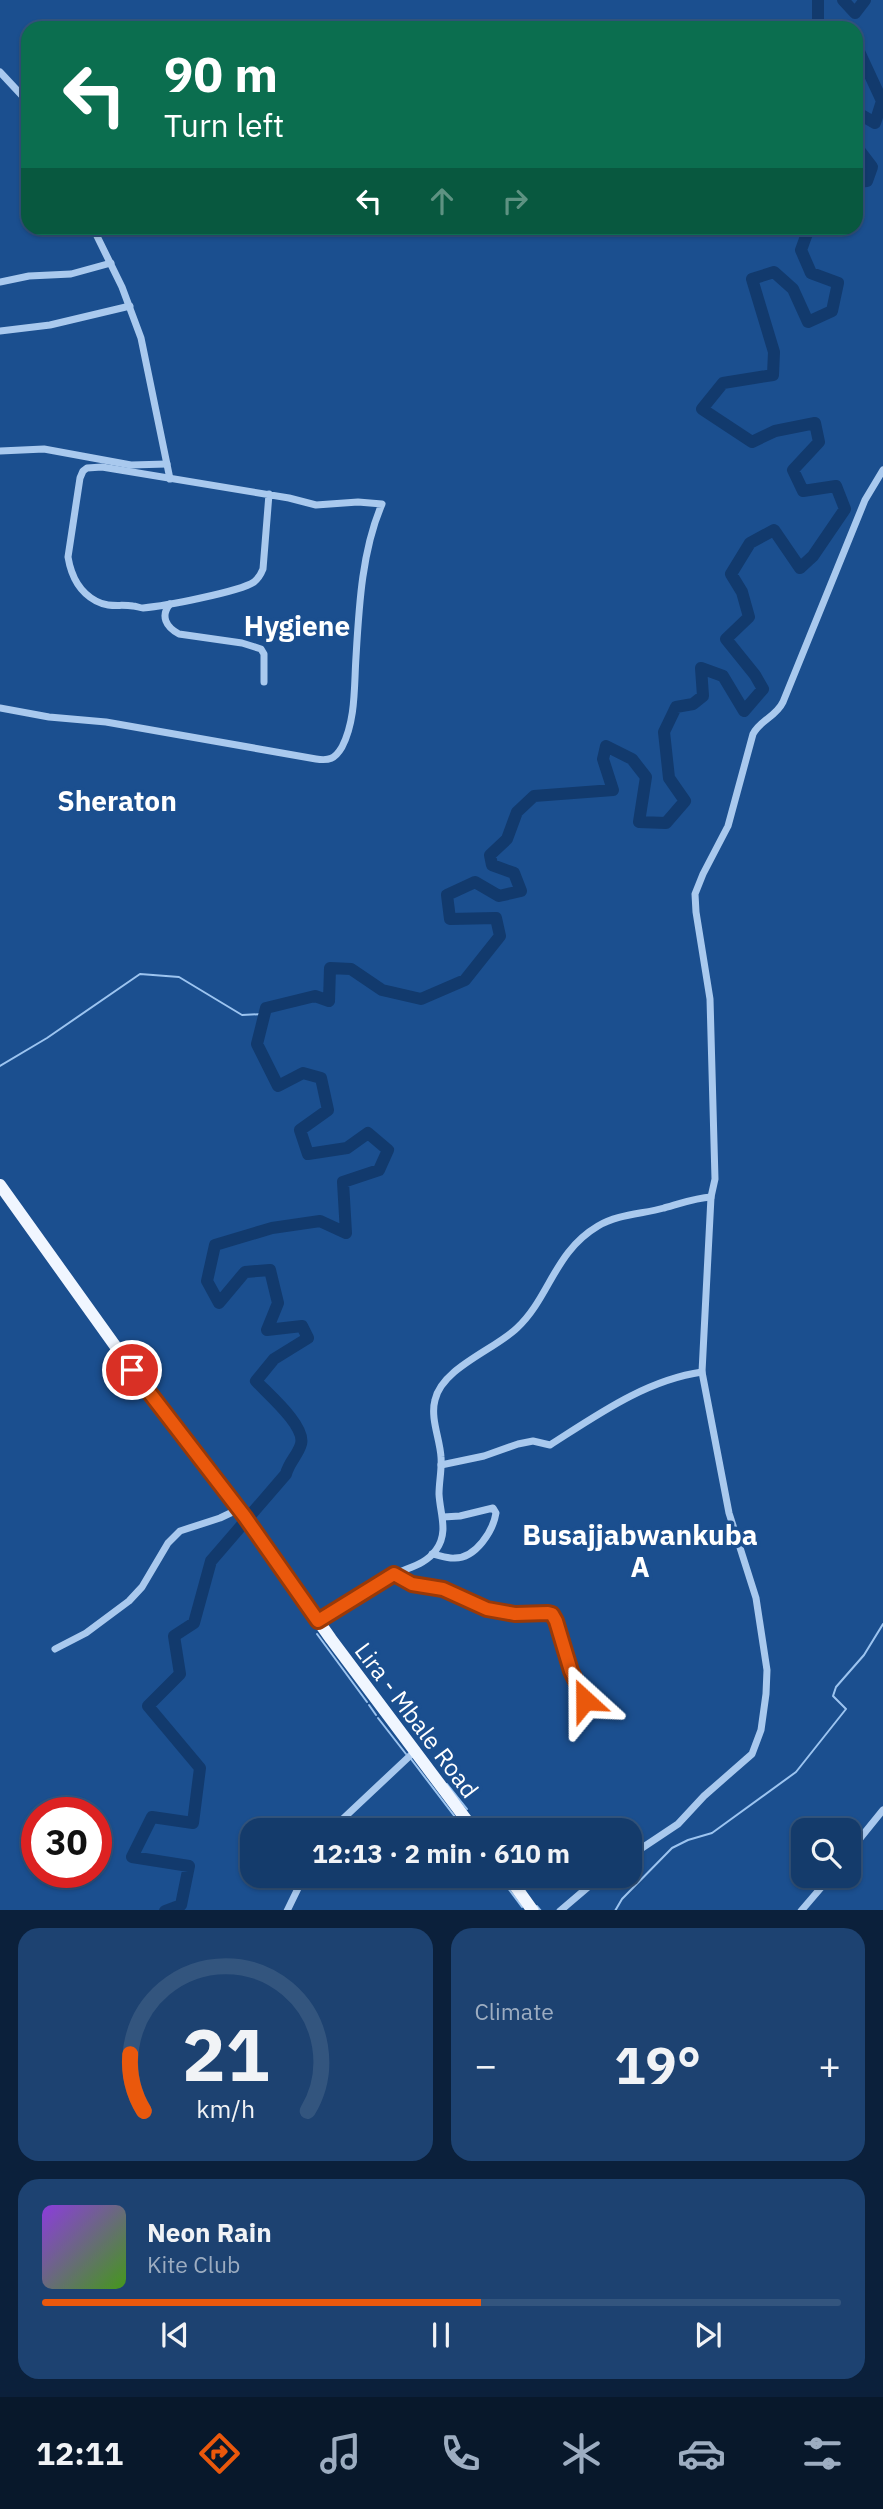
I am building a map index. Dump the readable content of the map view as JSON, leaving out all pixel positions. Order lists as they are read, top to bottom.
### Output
{
  "streets": {
    "main road": ["Lira - Mbale Road"]
  },
  "districts": ["Hygiene", "Sheraton", "Busajjabwankuba A"],
  "page": {
    "turn": ["90 m", "Turn left"],
    "limit": "30",
    "trip": "12:13 · 2 min · 610 m",
    "tile": "Climate",
    "heat": ["−", "19°", "+"],
    "song": ["Neon Rain", "Kite Club"],
    "tabs": "12:11",
    "gauge": ["21", "km/h"]
  }
}
